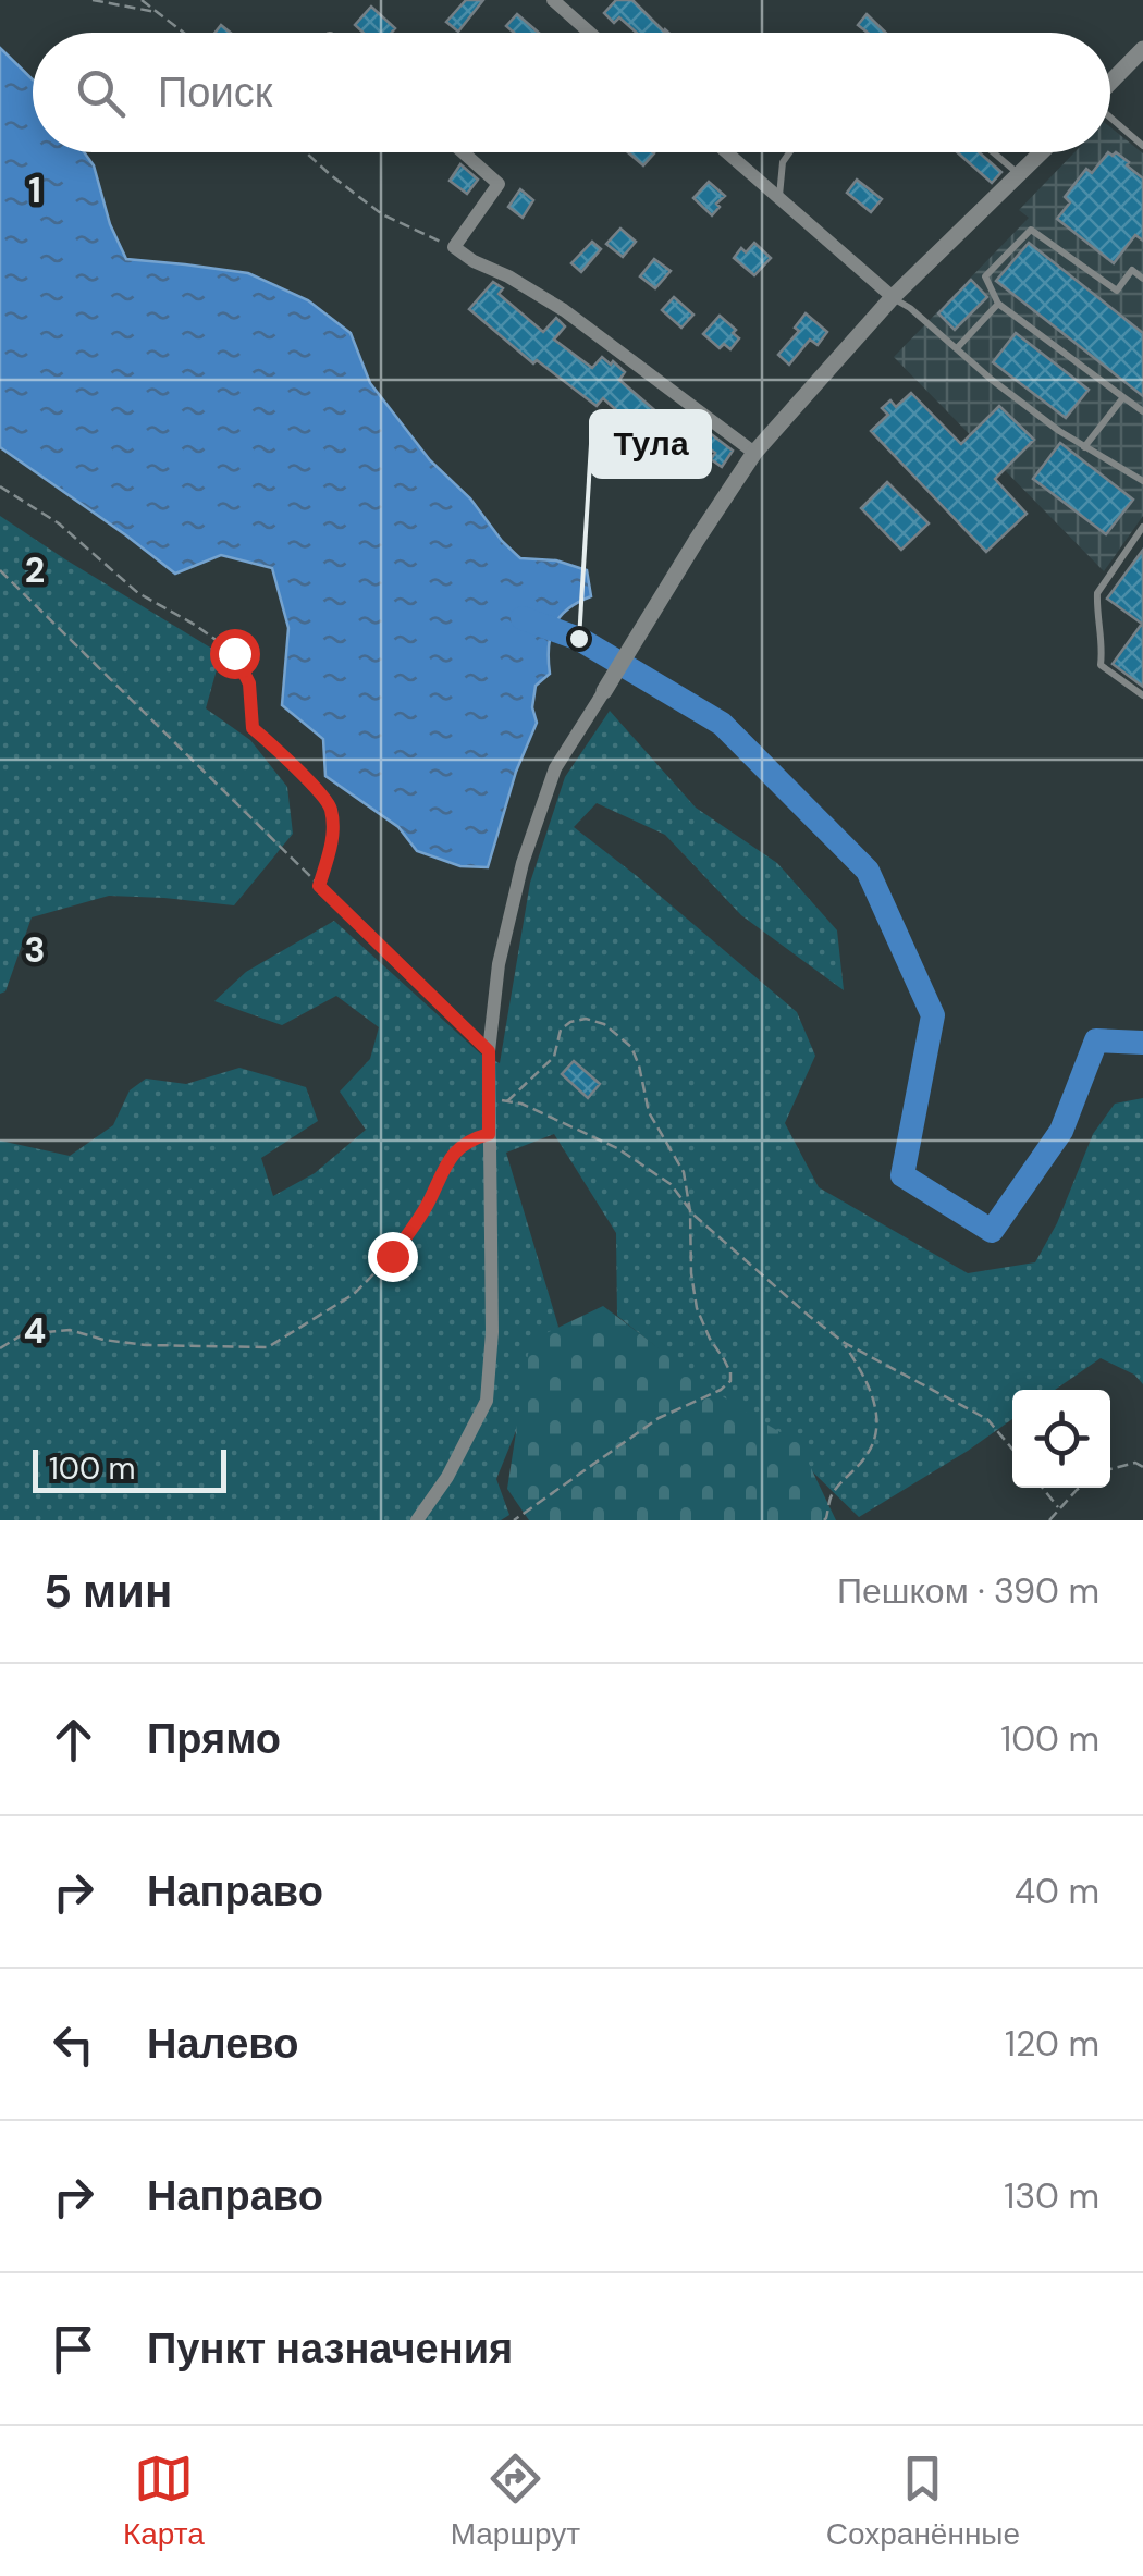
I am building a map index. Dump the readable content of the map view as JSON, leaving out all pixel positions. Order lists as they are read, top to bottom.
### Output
{
  "places": ["Тула"],
  "scale_bar": "100 m",
  "page": {
    "search": "Поиск",
    "scale": "100 m",
    "heading": ["5 мин", "Пешком · 390 m"],
    "list": [
      ["Прямо", "100 m"],
      ["Направо", "40 m"],
      ["Налево", "120 m"],
      ["Направо", "130 m"],
      "Пункт назначения"
    ],
    "nav": ["Карта", "Маршрут", "Сохранённые"]
  },
  "grid": {
    "rows": [
      "1",
      "2",
      "3",
      "4"
    ]
  }
}
